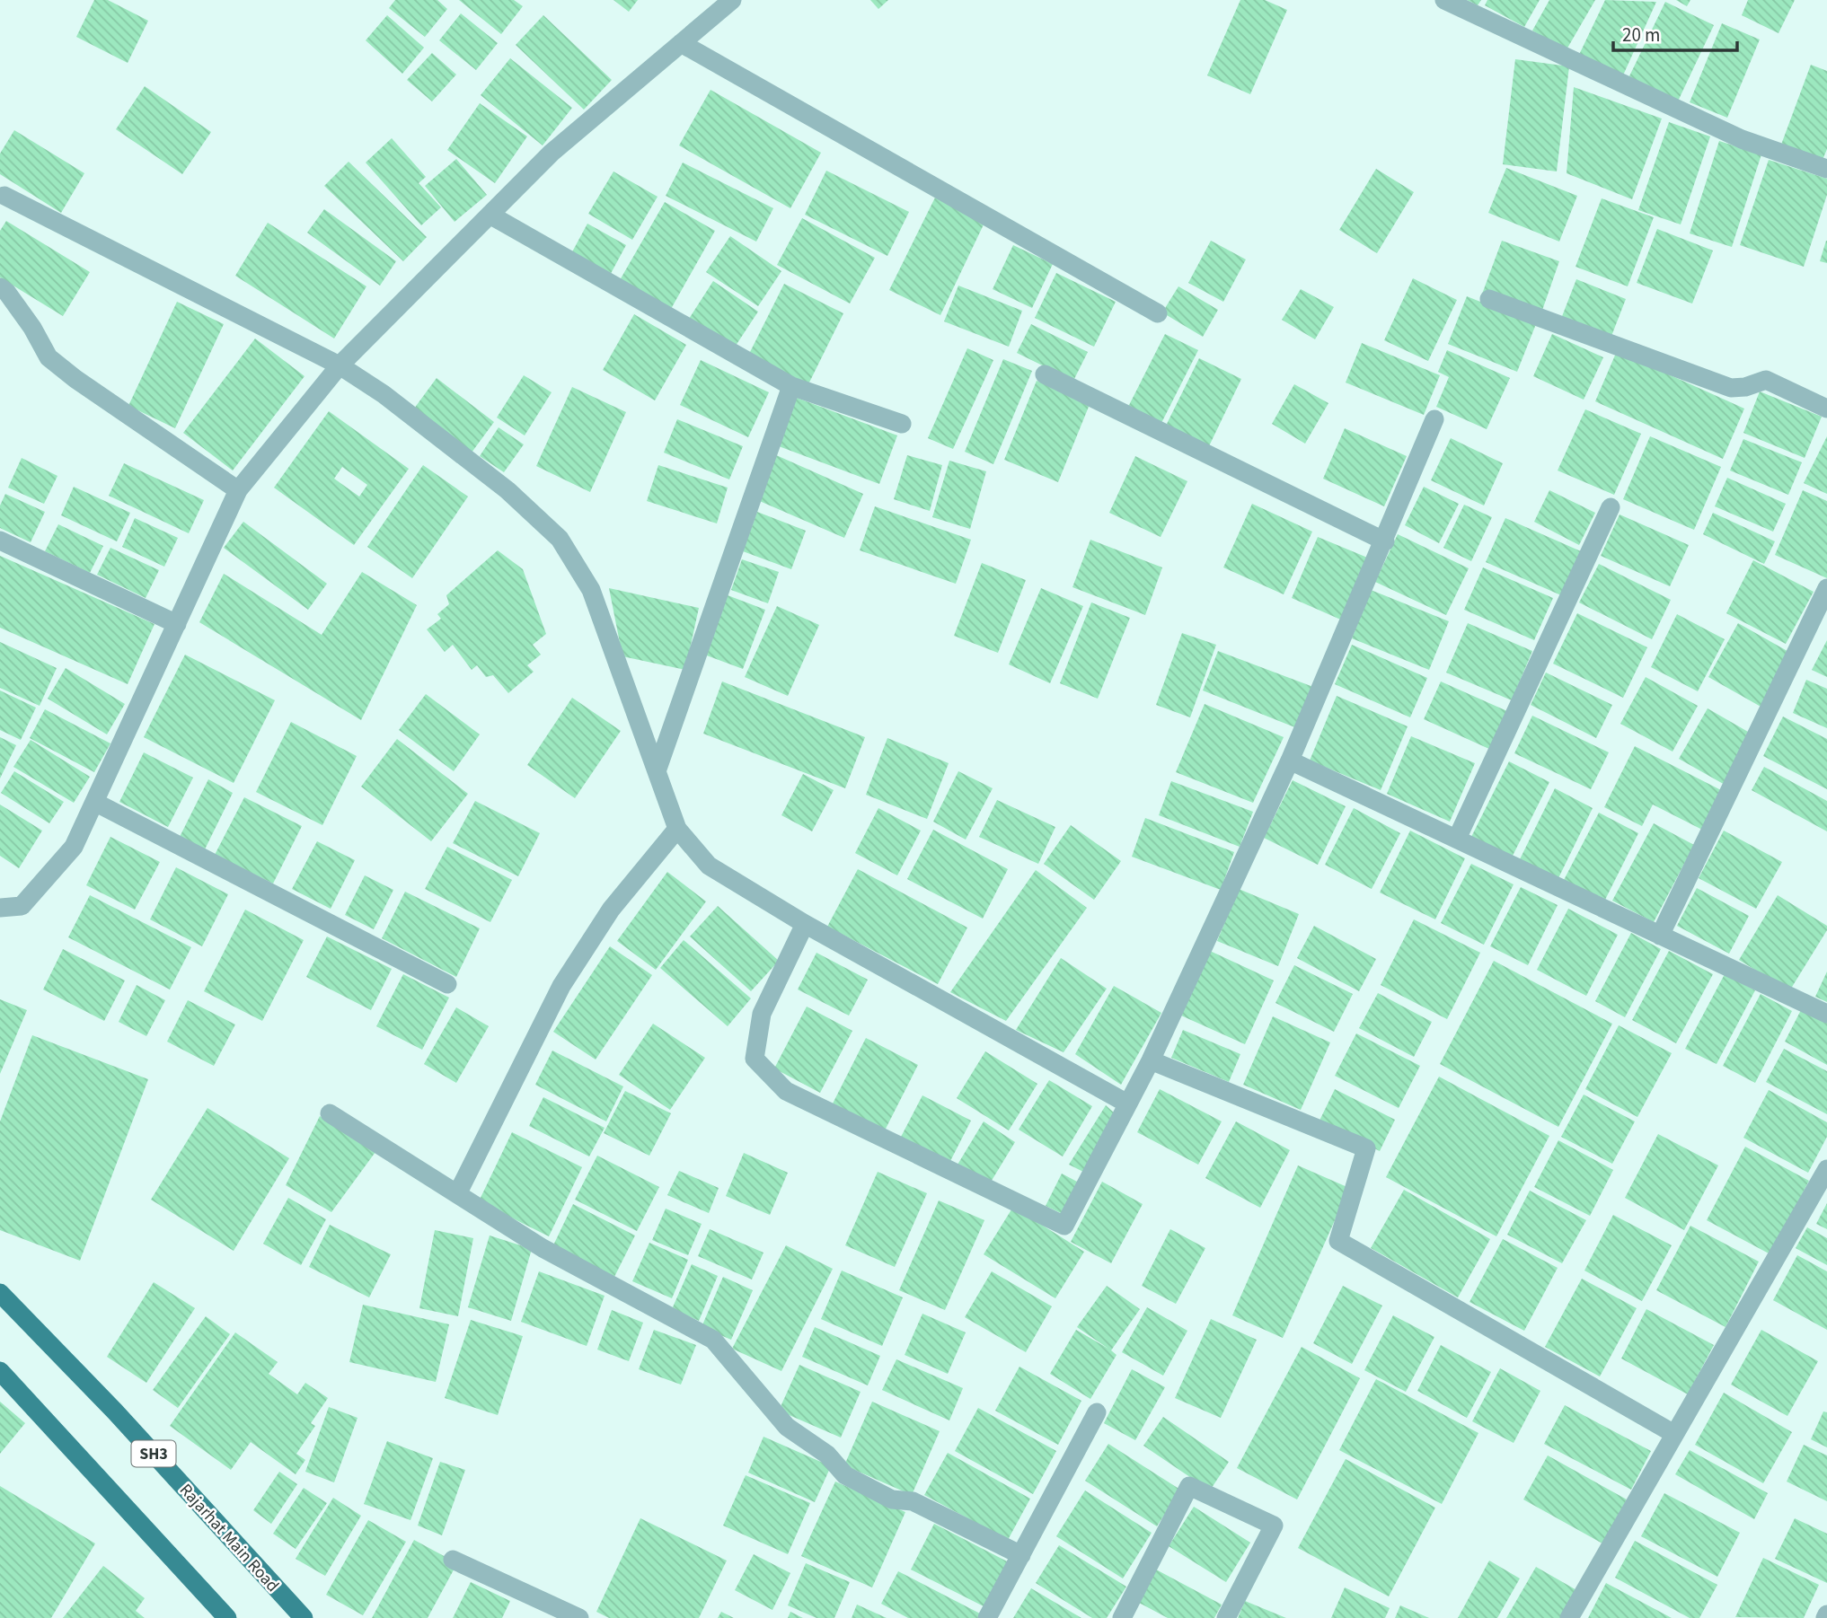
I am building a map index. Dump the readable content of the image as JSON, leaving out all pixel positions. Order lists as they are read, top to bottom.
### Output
{
  "streets": {
    "main road": ["SH3", "Rajarhat Main Road"]
  },
  "scale_bar": "20 m"
}
